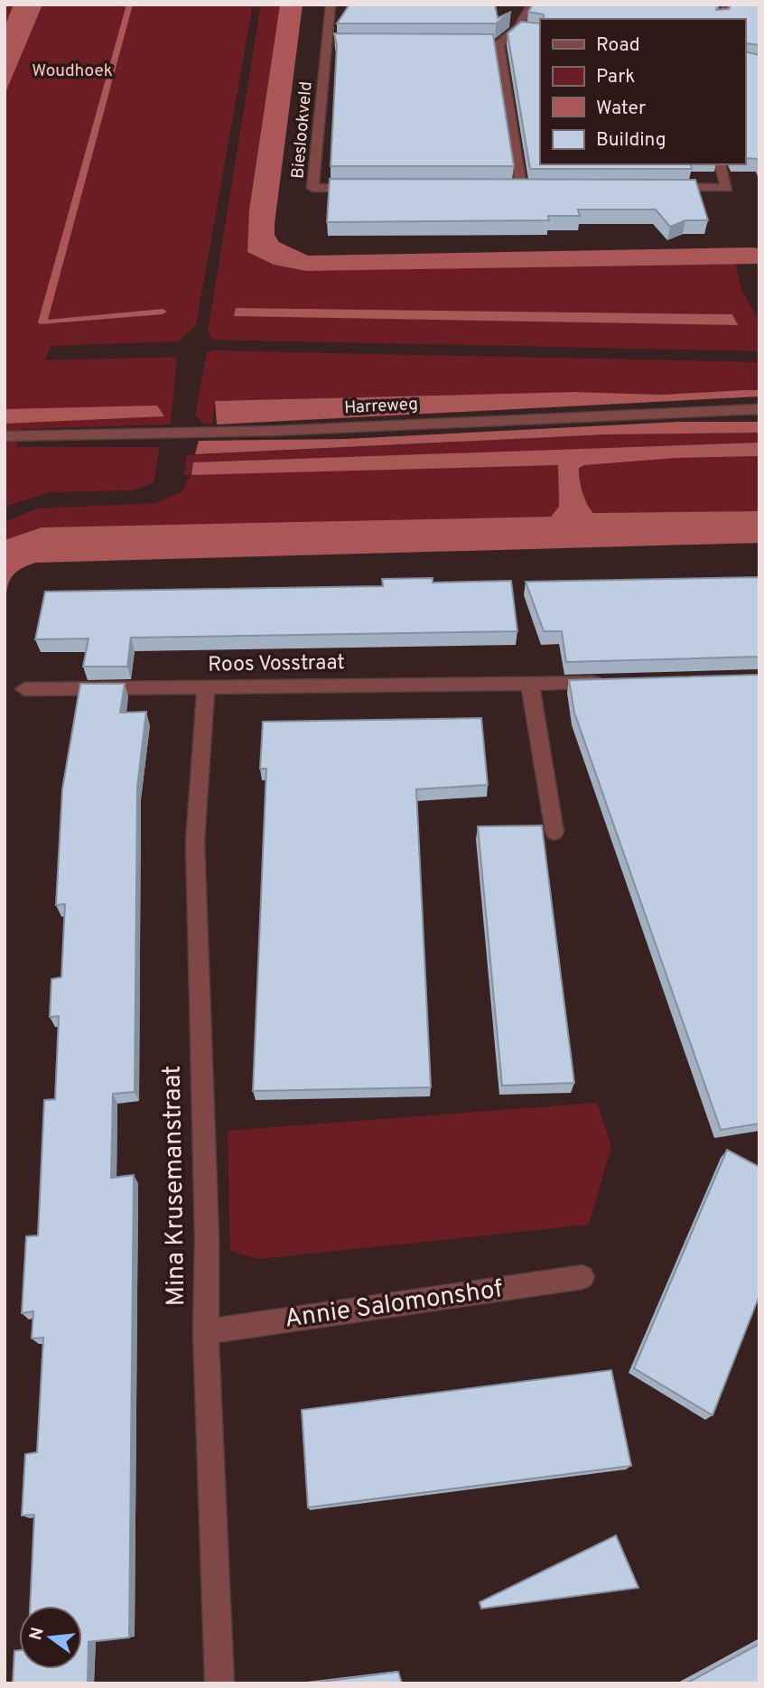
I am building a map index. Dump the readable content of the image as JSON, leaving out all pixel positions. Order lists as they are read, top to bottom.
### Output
{
  "streets": {
    "street": [
      "Bieslookveld",
      "Harreweg",
      "Roos Vosstraat",
      "Mina Krusemanstraat",
      "Annie Salomonshof"
    ]
  },
  "crossings": [
    ["Roos Vosstraat", "Mina Krusemanstraat"],
    ["Mina Krusemanstraat", "Annie Salomonshof"]
  ],
  "parks": ["Woudhoek"],
  "legend": [
    "Road",
    "Park",
    "Water",
    "Building"
  ],
  "north": "left"
}
